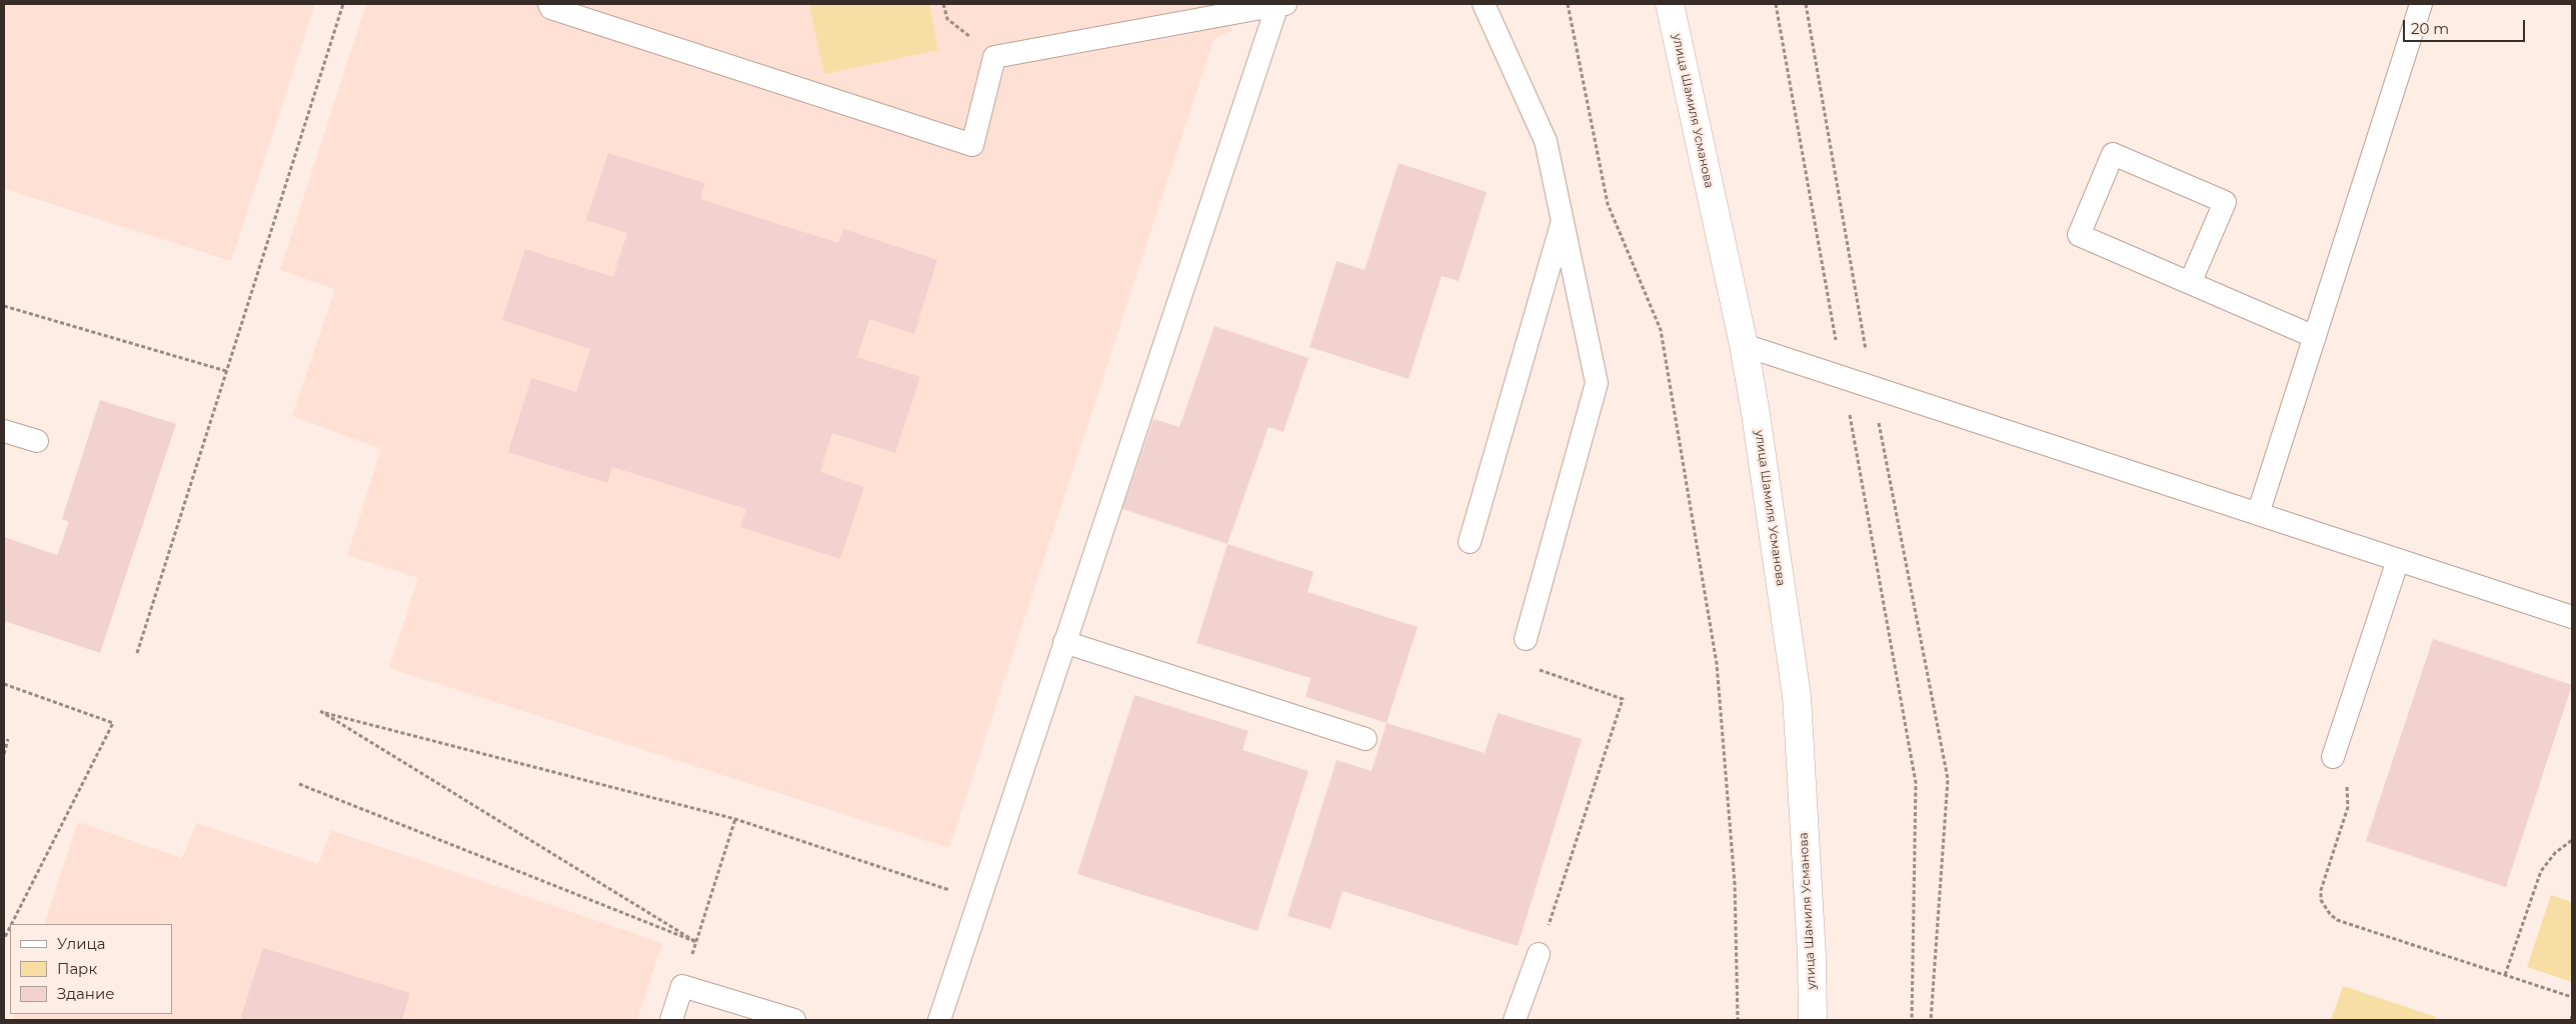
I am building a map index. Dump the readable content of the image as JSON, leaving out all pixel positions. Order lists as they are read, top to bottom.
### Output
{
  "streets": {
    "street": ["улица Шамиля Усманова"]
  },
  "legend": ["Улица", "Парк", "Здание"],
  "scale_bar": "20 m"
}
